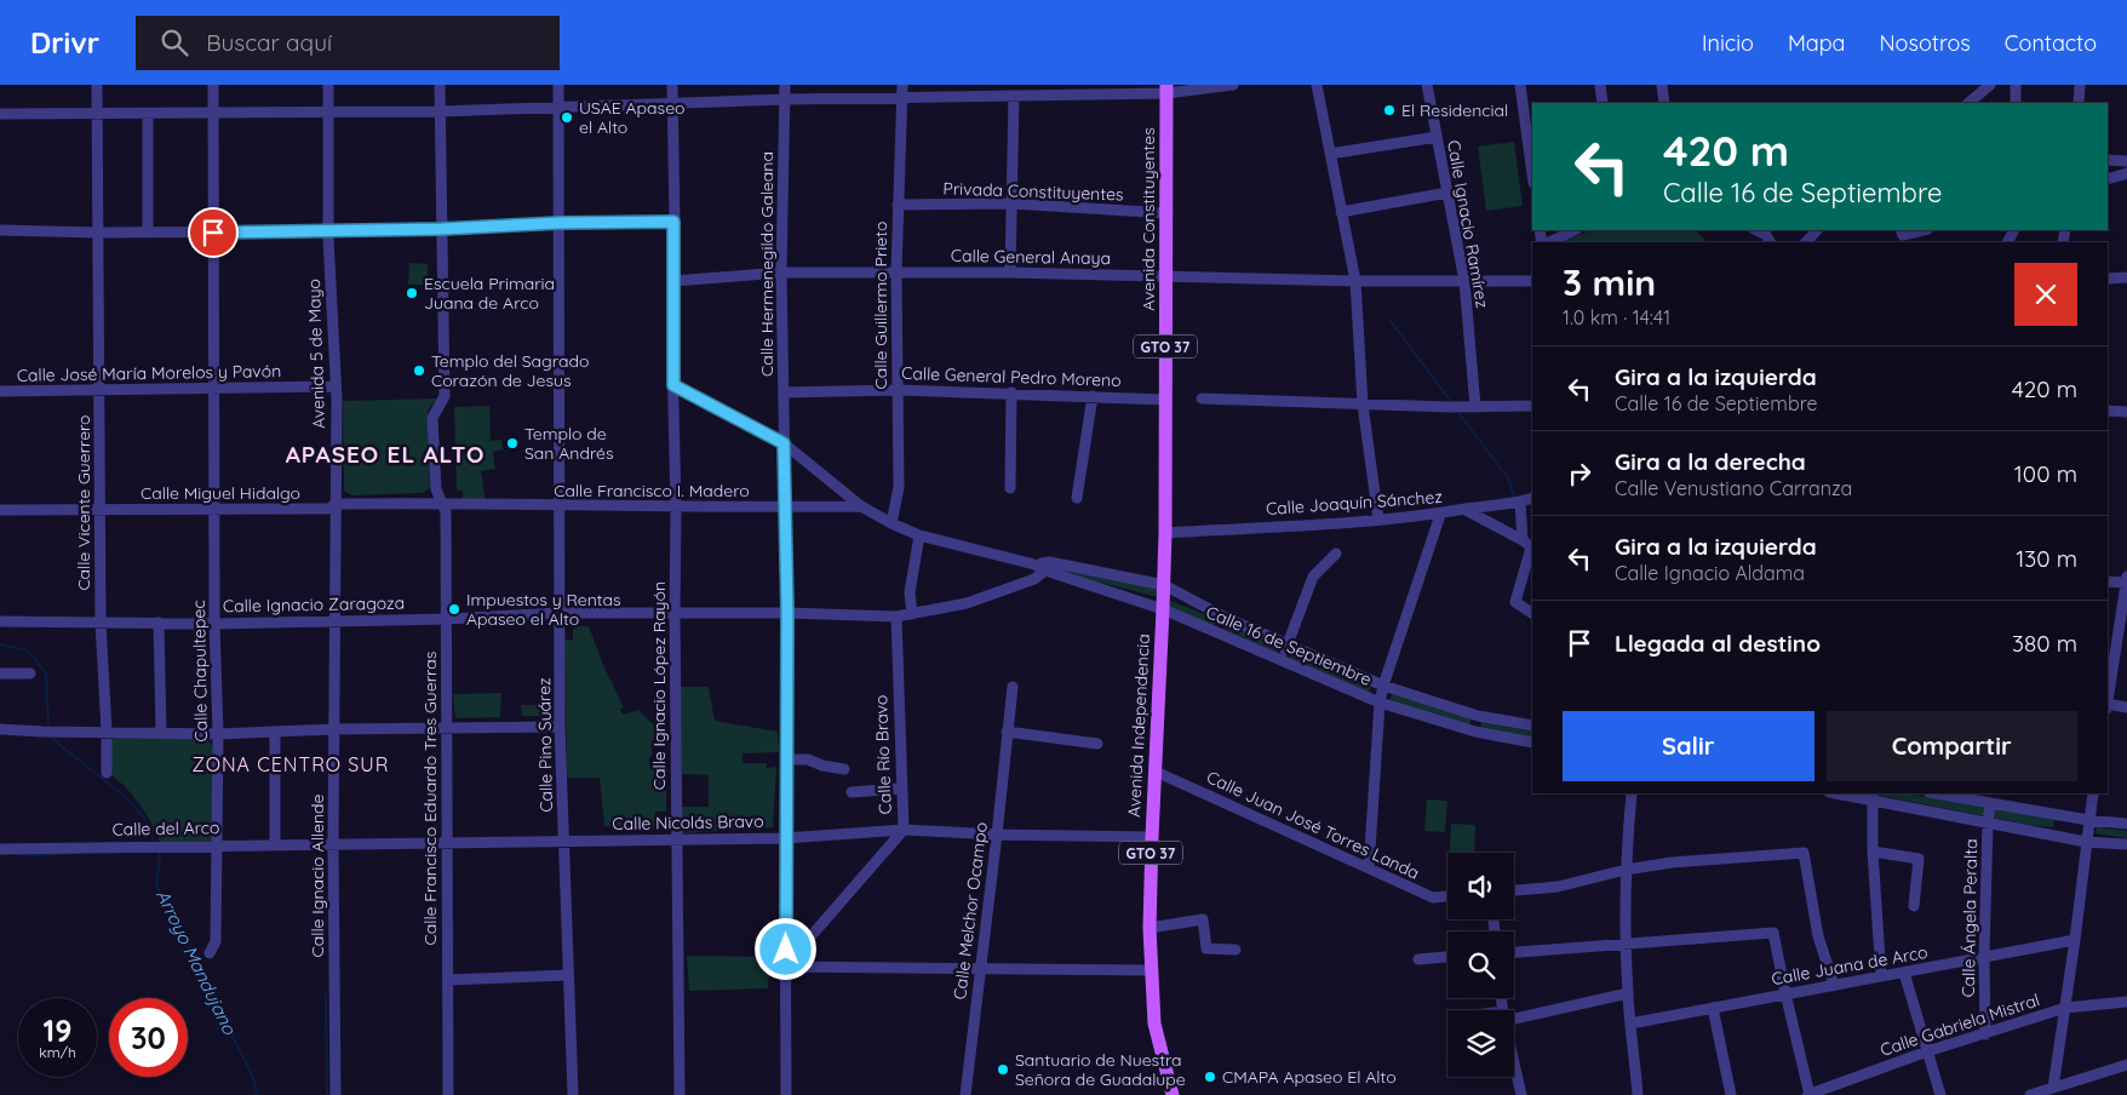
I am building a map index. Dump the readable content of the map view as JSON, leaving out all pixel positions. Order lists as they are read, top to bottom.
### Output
{
  "streets": {
    "main road": ["Avenida Constituyentes", "GTO 37", "Avenida Independencia"],
    "street": [
      "Privada Constituyentes",
      "Calle Ignacio Ramírez",
      "Calle General Anaya",
      "Calle Hermenegildo Galeana",
      "Calle Guillermo Prieto",
      "Avenida 5 de Mayo",
      "Calle José María Morelos y Pavón",
      "Calle General Pedro Moreno",
      "Calle Francisco I. Madero",
      "Calle Miguel Hidalgo",
      "Calle Vicente Guerrero",
      "Calle Joaquín Sánchez",
      "Calle Ignacio Zaragoza",
      "Calle 16 de Septiembre",
      "Calle Chapultepec",
      "Calle Ignacio López Rayón",
      "Calle Pino Suárez",
      "Calle Río Bravo",
      "Calle Francisco Eduardo Tres Guerras",
      "Calle Nicolás Bravo",
      "Calle Juan José Torres Landa",
      "Calle del Arco",
      "Calle Ignacio Allende",
      "Calle Melchor Ocampo",
      "Calle Ángela Peralta",
      "Calle Juana de Arco",
      "Calle Gabriela Mistral"
    ]
  },
  "crossings": [
    ["Privada Constituyentes", "Avenida Constituyentes"],
    ["Privada Constituyentes", "Calle Guillermo Prieto"],
    ["Avenida Constituyentes", "Calle General Anaya"],
    ["Avenida Constituyentes", "Calle General Pedro Moreno"],
    ["Avenida Constituyentes", "Calle Joaquín Sánchez"],
    ["Avenida Constituyentes", "Calle 16 de Septiembre"],
    ["Avenida Constituyentes", "Avenida Independencia"],
    ["Calle Ignacio Ramírez", "Calle General Anaya"],
    ["Calle General Anaya", "Calle Hermenegildo Galeana"],
    ["Calle General Anaya", "Calle Guillermo Prieto"],
    ["Calle General Anaya", "Calle Ignacio López Rayón"],
    ["Calle Hermenegildo Galeana", "Calle General Pedro Moreno"],
    ["Calle Hermenegildo Galeana", "Calle Francisco I. Madero"],
    ["Calle Hermenegildo Galeana", "Calle Ignacio Zaragoza"],
    ["Calle Hermenegildo Galeana", "Calle 16 de Septiembre"],
    ["Calle Hermenegildo Galeana", "Calle Río Bravo"],
    ["Calle Hermenegildo Galeana", "Calle Nicolás Bravo"],
    ["Calle Guillermo Prieto", "Calle General Pedro Moreno"],
    ["Calle Guillermo Prieto", "Calle 16 de Septiembre"],
    ["Avenida 5 de Mayo", "Calle José María Morelos y Pavón"],
    ["Avenida 5 de Mayo", "Calle Miguel Hidalgo"],
    ["Avenida 5 de Mayo", "Calle Ignacio Zaragoza"],
    ["Avenida 5 de Mayo", "Calle Ignacio Allende"],
    ["Calle José María Morelos y Pavón", "Calle Vicente Guerrero"],
    ["Calle José María Morelos y Pavón", "Calle Chapultepec"],
    ["Calle Francisco I. Madero", "Calle Miguel Hidalgo"],
    ["Calle Francisco I. Madero", "Calle 16 de Septiembre"],
    ["Calle Francisco I. Madero", "Calle Ignacio López Rayón"],
    ["Calle Francisco I. Madero", "Calle Pino Suárez"],
    ["Calle Francisco I. Madero", "Calle Francisco Eduardo Tres Guerras"],
    ["Calle Miguel Hidalgo", "Calle Vicente Guerrero"],
    ["Calle Miguel Hidalgo", "Calle Chapultepec"],
    ["Calle Miguel Hidalgo", "Calle Francisco Eduardo Tres Guerras"],
    ["Calle Vicente Guerrero", "Calle Ignacio Zaragoza"],
    ["Calle Ignacio Zaragoza", "Calle 16 de Septiembre"],
    ["Calle Ignacio Zaragoza", "Calle Chapultepec"],
    ["Calle Ignacio Zaragoza", "Calle Ignacio López Rayón"],
    ["Calle Ignacio Zaragoza", "Calle Pino Suárez"],
    ["Calle Ignacio Zaragoza", "Calle Río Bravo"],
    ["Calle Ignacio Zaragoza", "Calle Francisco Eduardo Tres Guerras"],
    ["Calle Ignacio Zaragoza", "Calle Ignacio Allende"],
    ["Calle 16 de Septiembre", "Calle Ignacio López Rayón"],
    ["Calle 16 de Septiembre", "Avenida Independencia"],
    ["Calle Chapultepec", "Calle del Arco"],
    ["Calle Ignacio López Rayón", "Calle Nicolás Bravo"],
    ["Avenida Independencia", "Calle Nicolás Bravo"],
    ["Avenida Independencia", "Calle Juan José Torres Landa"],
    ["Calle Pino Suárez", "Calle Nicolás Bravo"],
    ["Calle Río Bravo", "Calle Nicolás Bravo"],
    ["Calle Francisco Eduardo Tres Guerras", "Calle Nicolás Bravo"],
    ["Calle Nicolás Bravo", "Calle del Arco"],
    ["Calle Nicolás Bravo", "Calle Ignacio Allende"],
    ["Calle Nicolás Bravo", "Calle Melchor Ocampo"],
    ["Calle del Arco", "Calle Ignacio Allende"],
    ["Calle Ángela Peralta", "Calle Juana de Arco"],
    ["Calle Ángela Peralta", "Calle Gabriela Mistral"]
  ],
  "districts": ["APASEO EL ALTO", "ZONA CENTRO SUR"],
  "water": ["Arroyo Mandujano"],
  "places": [
    "El Residencial",
    "USAE Apaseo el Alto",
    "Escuela Primaria Juana de Arco",
    "Templo del Sagrado Corazón de Jesus",
    "Templo de San Andrés",
    "Impuestos y Rentas Apaseo el Alto",
    "Santuario de Nuestra Señora de Guadalupe",
    "CMAPA Apaseo El Alto"
  ],
  "page": {
    "header": "Drivr",
    "search": "Buscar aquí",
    "nav": [
      "Inicio",
      "Mapa",
      "Nosotros",
      "Contacto"
    ],
    "turn": ["420 m", "Calle 16 de Septiembre"],
    "heading": ["3 min", "1.0 km · 14:41"],
    "list": [
      {
        "name": "Gira a la izquierda",
        "note": "Calle 16 de Septiembre",
        "value": "420 m"
      },
      {
        "name": "Gira a la derecha",
        "note": "Calle Venustiano Carranza",
        "value": "100 m"
      },
      {
        "name": "Gira a la izquierda",
        "note": "Calle Ignacio Aldama",
        "value": "130 m"
      },
      {
        "name": "Llegada al destino",
        "value": "380 m"
      }
    ],
    "buttons": ["Salir", "Compartir"],
    "speed": "19 km/h",
    "limit": "30"
  }
}
